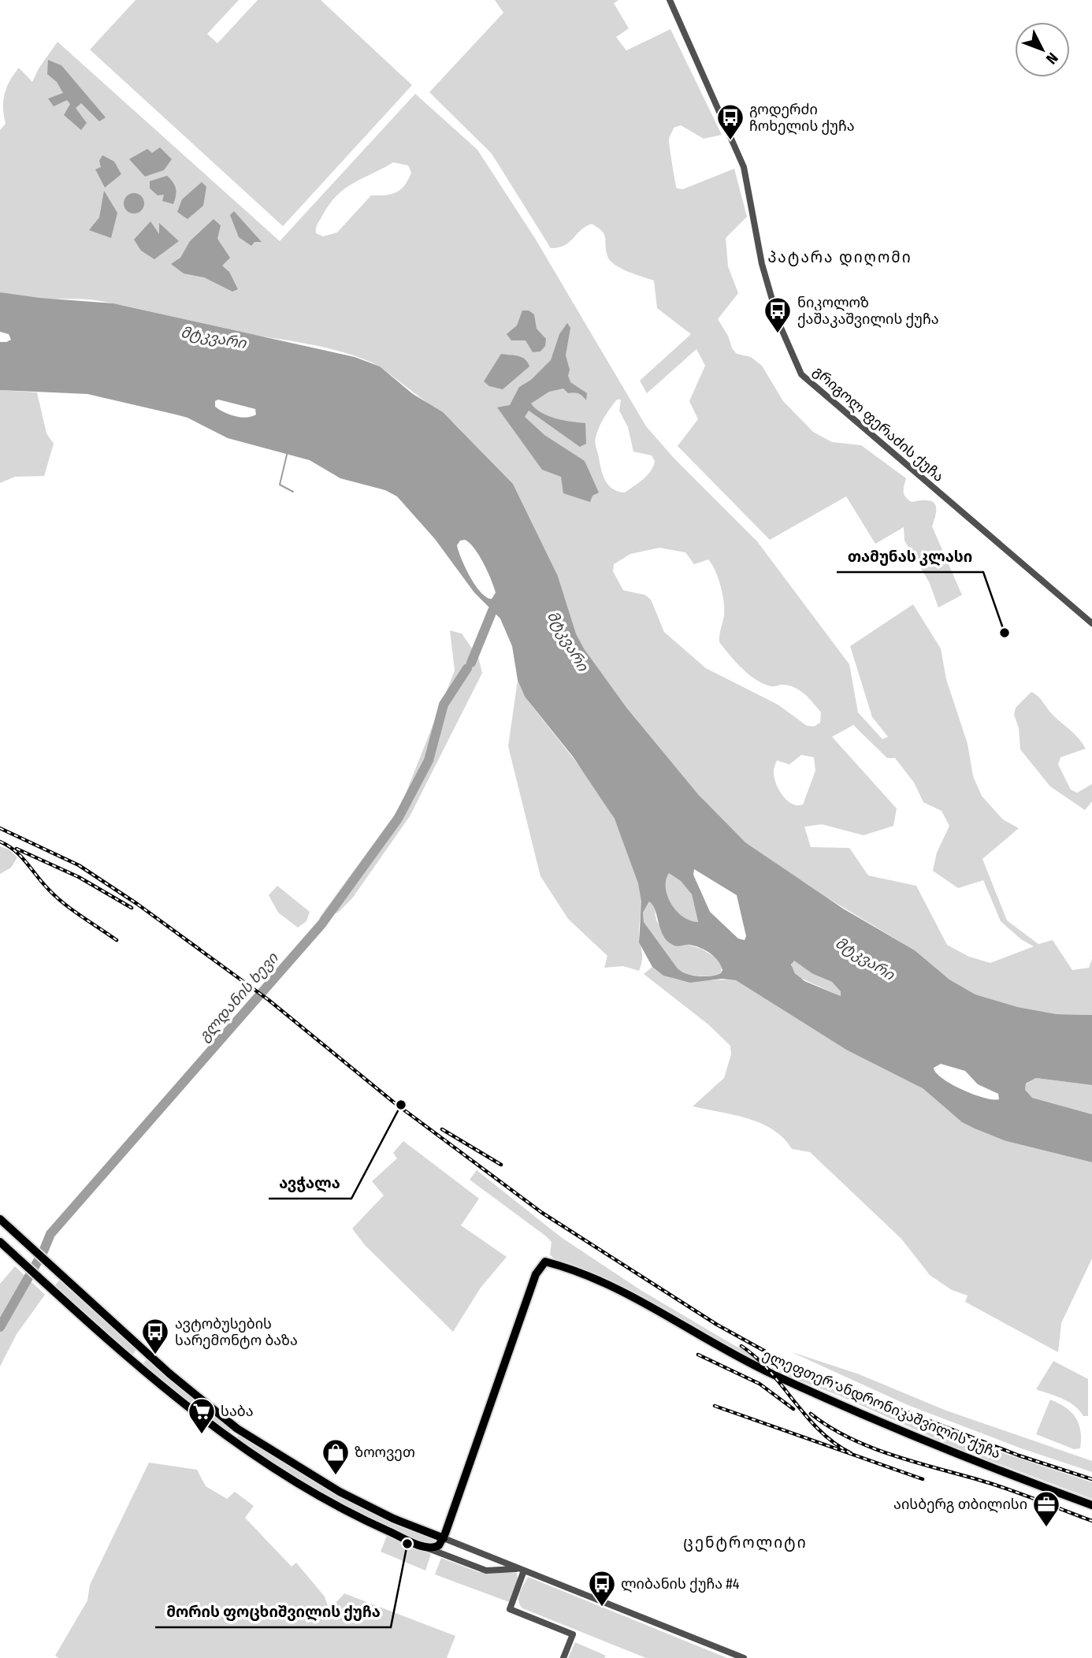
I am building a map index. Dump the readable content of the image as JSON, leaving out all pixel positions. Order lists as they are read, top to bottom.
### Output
{
  "streets": {
    "main road": ["ელეფთერ ანდრონიკაშვილის ქუჩა"],
    "street": ["გრიგოლ ფერაძის ქუჩა"]
  },
  "districts": ["პატარა დიღომი", "ცენტროლიტი"],
  "water": ["მტკვარი", "გლდანის ხევი"],
  "places": {
    "bus stop": [
      "გოდერძი ჩოხელის ქუჩა",
      "ნიკოლოზ ქაშაკაშვილის ქუჩა",
      "ავტობუსების სარემონტო ბაზა",
      "ლიბანის ქუჩა #4"
    ],
    "other": ["თამუნას კლასი", "ავჭალა", "მორის ფოცხიშვილის ქუჩა"],
    "supermarket": ["საბა"],
    "shop": ["ზოოვეთ"],
    "office": ["აისბერგ თბილისი"]
  },
  "north": "bottom right"
}
